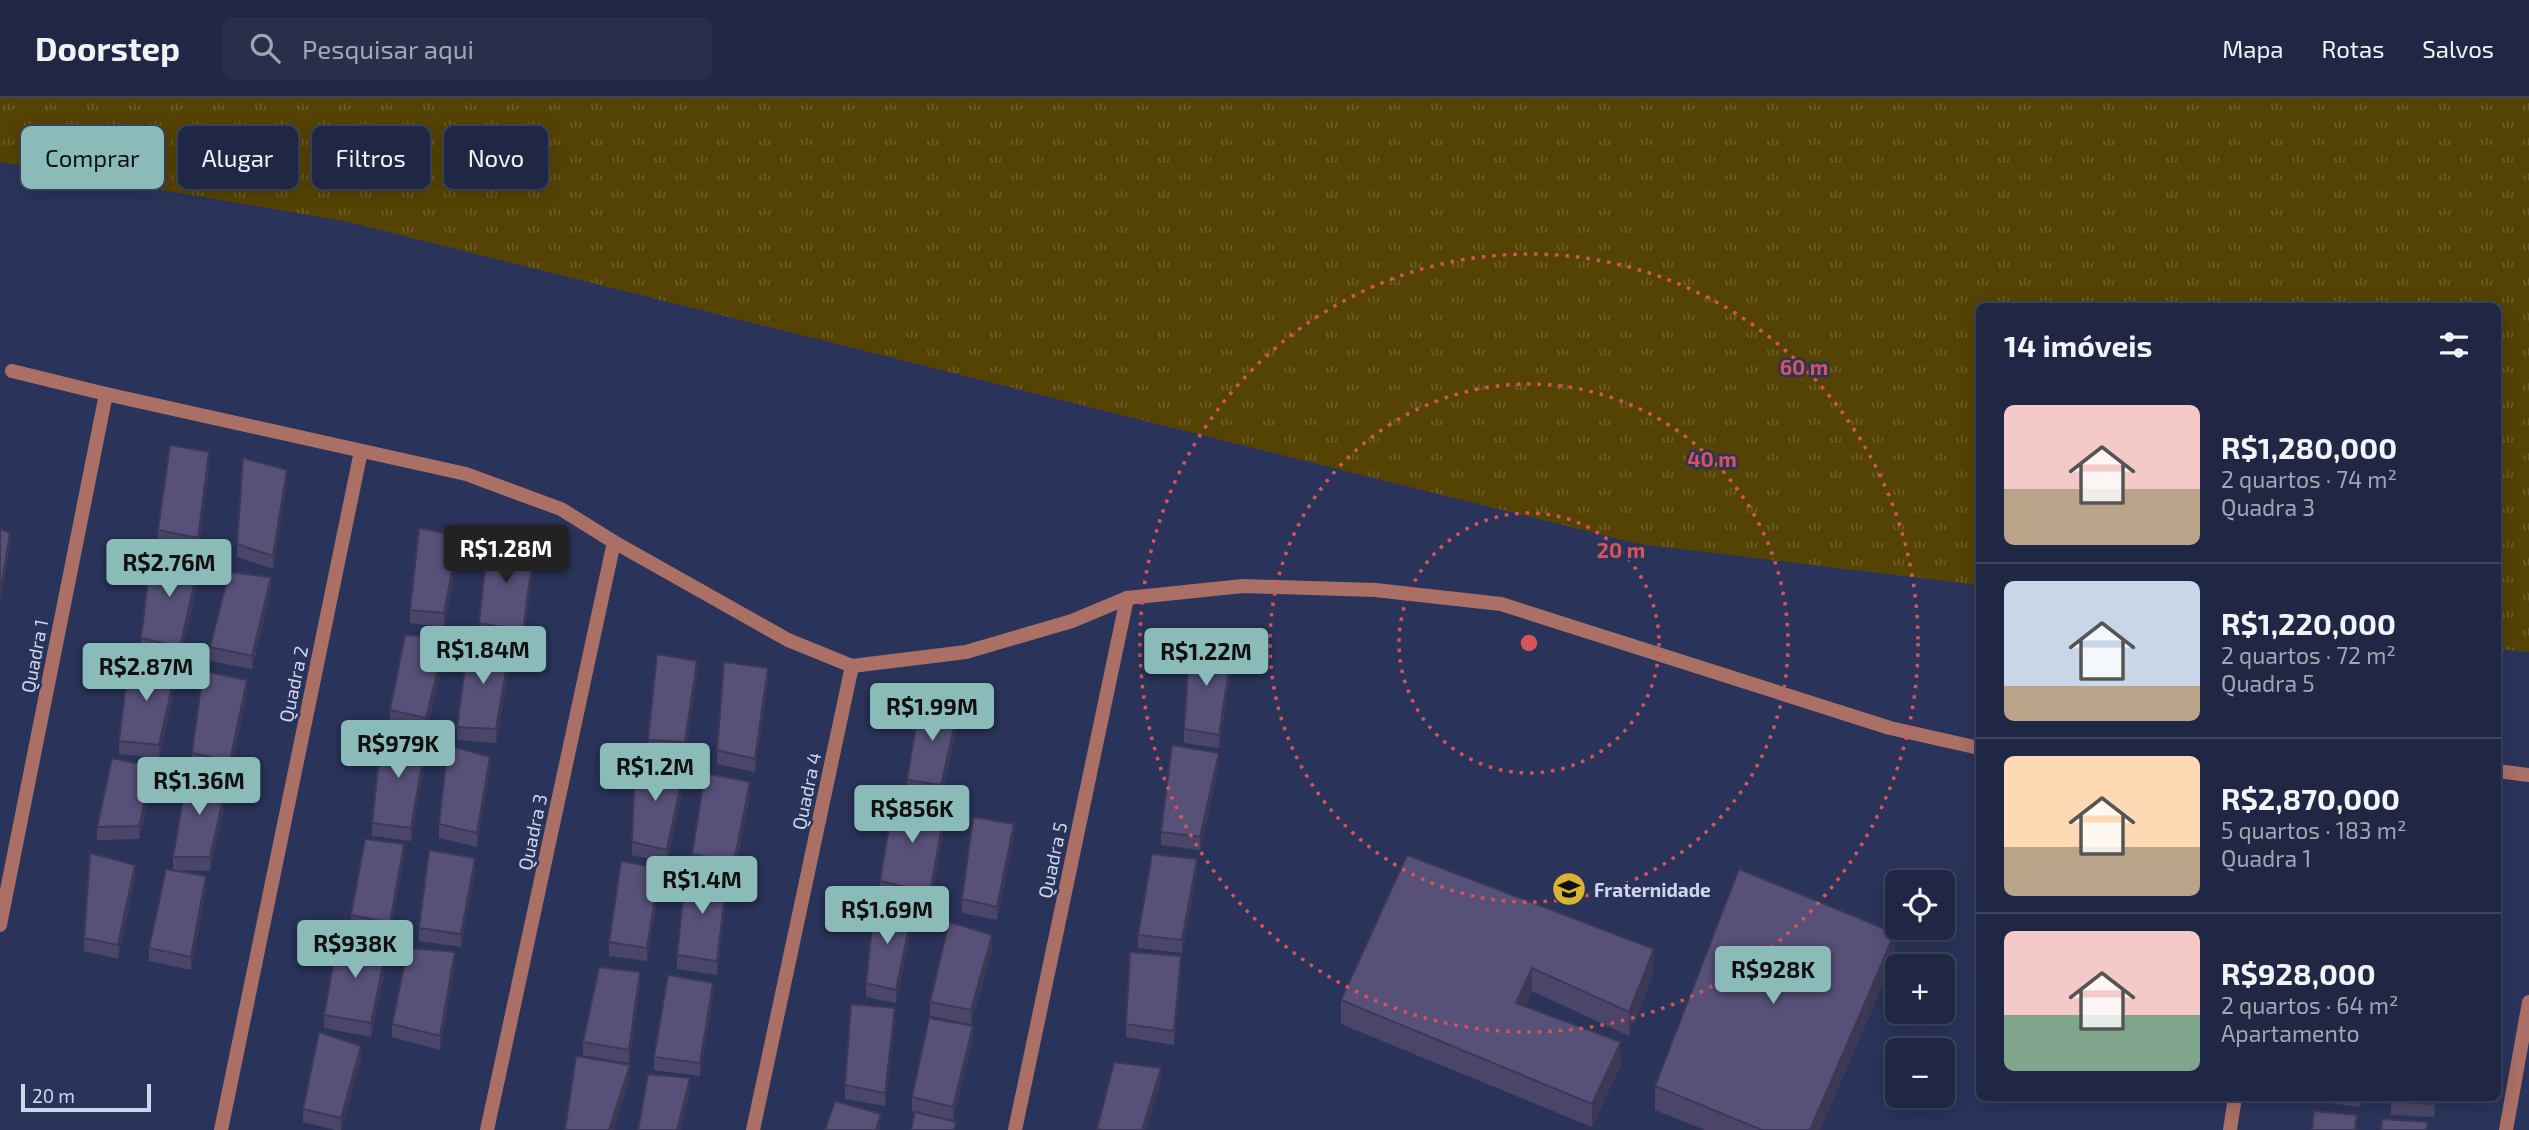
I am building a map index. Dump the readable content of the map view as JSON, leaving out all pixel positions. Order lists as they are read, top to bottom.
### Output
{
  "streets": {
    "street": [
      "Quadra 1",
      "Quadra 2",
      "Quadra 4",
      "Quadra 3",
      "Quadra 5"
    ]
  },
  "places": {
    "school or university": ["Fraternidade"]
  },
  "scale_bar": "20 m",
  "page": {
    "header": "Doorstep",
    "search": "Pesquisar aqui",
    "nav": ["Mapa", "Rotas", "Salvos"],
    "chip": [
      "Comprar",
      "Alugar",
      "Filtros",
      "Novo"
    ],
    "heading": "14 imóveis",
    "list": [
      {
        "name": "R$1,280,000",
        "note": "2 quartos · 74 m² · Quadra 3"
      },
      {
        "name": "R$1,220,000",
        "note": "2 quartos · 72 m² · Quadra 5"
      },
      {
        "name": "R$2,870,000",
        "note": "5 quartos · 183 m² · Quadra 1"
      },
      {
        "name": "R$928,000",
        "note": "2 quartos · 64 m² · Apartamento"
      }
    ],
    "price": [
      "R$1.28M",
      "R$2.76M",
      "R$1.84M",
      "R$1.22M",
      "R$2.87M",
      "R$1.99M",
      "R$979K",
      "R$1.2M",
      "R$1.36M",
      "R$856K",
      "R$1.4M",
      "R$1.69M",
      "R$938K",
      "R$928K"
    ],
    "map_buttons": ["+", "−"],
    "scale": "20 m"
  },
  "rings": ["60 m", "40 m", "20 m"]
}
